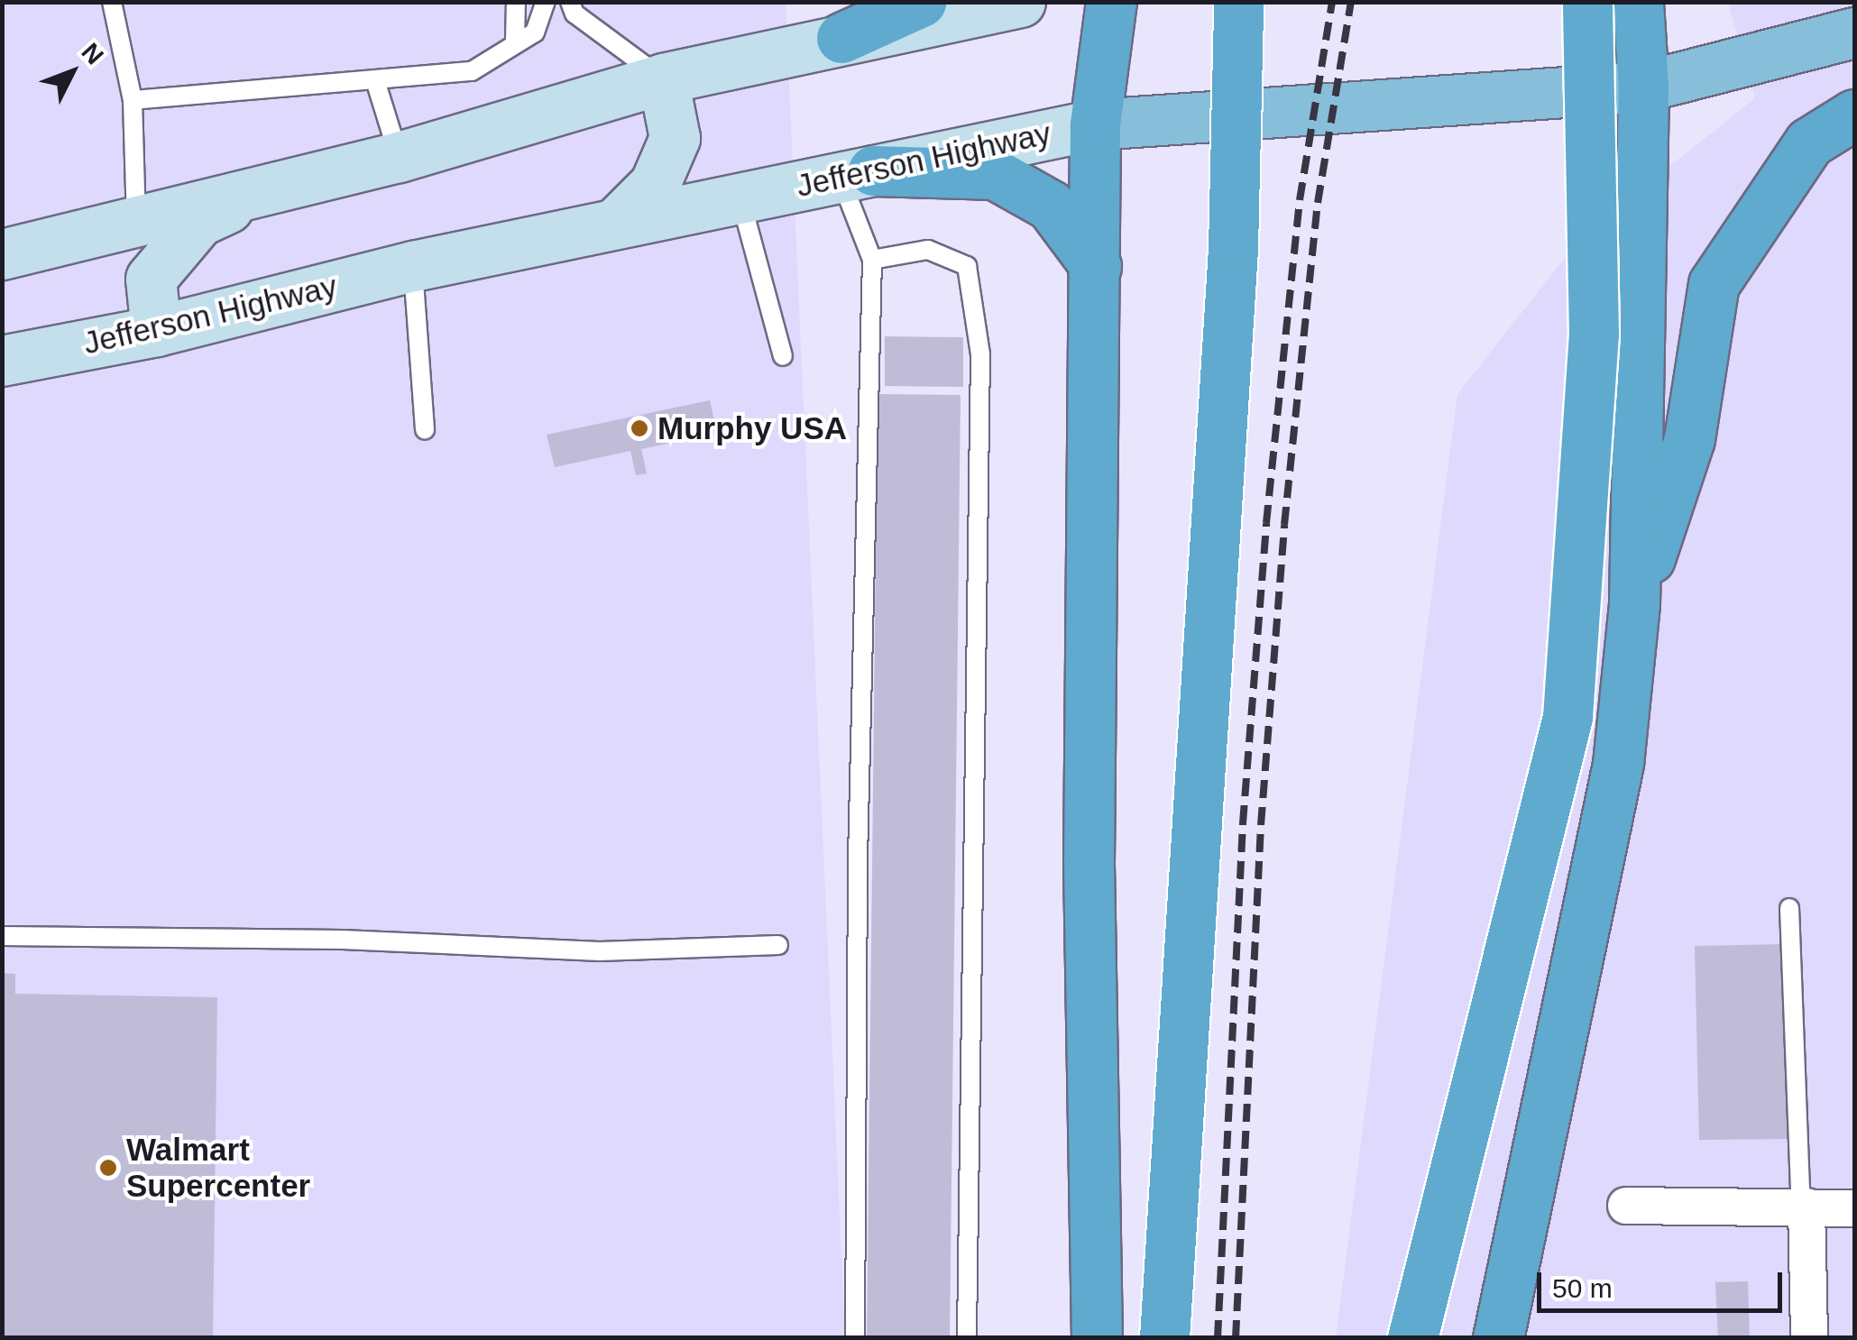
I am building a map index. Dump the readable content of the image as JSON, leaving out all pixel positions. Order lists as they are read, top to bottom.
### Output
{
  "streets": {
    "main road": ["Jefferson Highway"]
  },
  "places": ["Murphy USA", "Walmart Supercenter"],
  "scale_bar": "50 m",
  "north": "top right"
}
